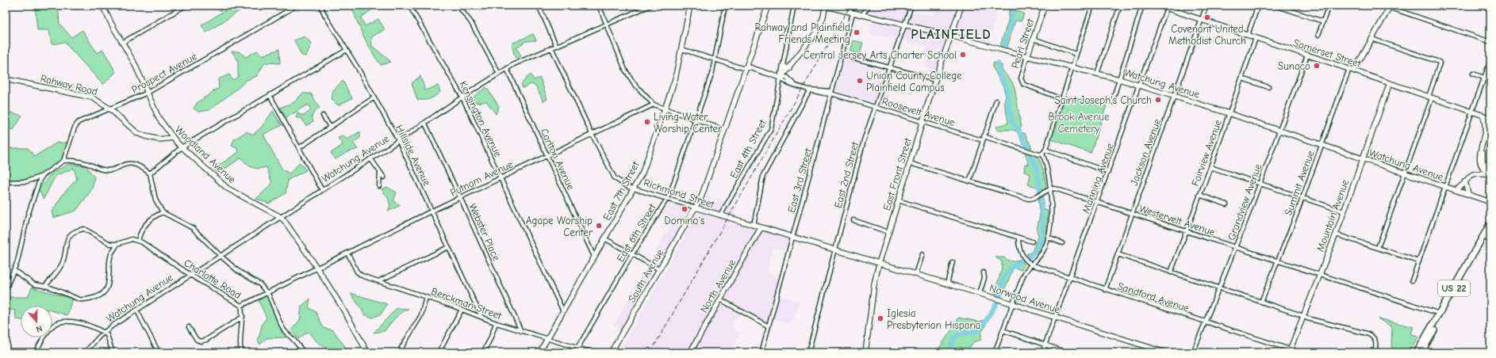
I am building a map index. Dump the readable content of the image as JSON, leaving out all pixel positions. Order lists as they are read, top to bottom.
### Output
{
  "streets": {
    "highway": ["US 22"],
    "street": [
      "Pearl Street",
      "Somerset Street",
      "Prospect Avenue",
      "Watchung Avenue",
      "Rahway Road",
      "Roosevelt Avenue",
      "Kensington Avenue",
      "East 4th Street",
      "Jackson Avenue",
      "Fairview Avenue",
      "Woodland Avenue",
      "Hillside Avenue",
      "Carlton Avenue",
      "East Front Street",
      "East 2nd Street",
      "Putnam Avenue",
      "Manning Avenue",
      "East 3rd Street",
      "Summit Avenue",
      "East 7th Street",
      "Richmond Street",
      "Grandview Avenue",
      "Mountain Avenue",
      "Westervelt Avenue",
      "Webster Place",
      "East 6th Street",
      "South Avenue",
      "Charlotte Road",
      "North Avenue",
      "Sandford Avenue",
      "Norwood Avenue",
      "Berckman Street"
    ]
  },
  "crossings": [
    ["Pearl Street", "Watchung Avenue"],
    ["Somerset Street", "Jackson Avenue"],
    ["Somerset Street", "Fairview Avenue"],
    ["Somerset Street", "Manning Avenue"],
    ["Somerset Street", "Summit Avenue"],
    ["Somerset Street", "Grandview Avenue"],
    ["Somerset Street", "Mountain Avenue"],
    ["Prospect Avenue", "Rahway Road"],
    ["Prospect Avenue", "Woodland Avenue"],
    ["Watchung Avenue", "Kensington Avenue"],
    ["Watchung Avenue", "Jackson Avenue"],
    ["Watchung Avenue", "Fairview Avenue"],
    ["Watchung Avenue", "Woodland Avenue"],
    ["Watchung Avenue", "Hillside Avenue"],
    ["Watchung Avenue", "Carlton Avenue"],
    ["Watchung Avenue", "East Front Street"],
    ["Watchung Avenue", "East 2nd Street"],
    ["Watchung Avenue", "Manning Avenue"],
    ["Watchung Avenue", "East 3rd Street"],
    ["Watchung Avenue", "Summit Avenue"],
    ["Watchung Avenue", "Richmond Street"],
    ["Watchung Avenue", "Grandview Avenue"],
    ["Watchung Avenue", "Mountain Avenue"],
    ["Watchung Avenue", "Webster Place"],
    ["Watchung Avenue", "Charlotte Road"],
    ["Rahway Road", "Woodland Avenue"],
    ["Roosevelt Avenue", "East 4th Street"],
    ["Roosevelt Avenue", "East Front Street"],
    ["Roosevelt Avenue", "East 2nd Street"],
    ["Roosevelt Avenue", "East 3rd Street"],
    ["Roosevelt Avenue", "East 7th Street"],
    ["Roosevelt Avenue", "East 6th Street"],
    ["Roosevelt Avenue", "South Avenue"],
    ["Kensington Avenue", "Putnam Avenue"],
    ["Kensington Avenue", "East 7th Street"],
    ["East 4th Street", "Richmond Street"],
    ["Jackson Avenue", "Westervelt Avenue"],
    ["Jackson Avenue", "Sandford Avenue"],
    ["Fairview Avenue", "Westervelt Avenue"],
    ["Woodland Avenue", "Putnam Avenue"],
    ["Woodland Avenue", "Charlotte Road"],
    ["Hillside Avenue", "Putnam Avenue"],
    ["Hillside Avenue", "Berckman Street"],
    ["Carlton Avenue", "Putnam Avenue"],
    ["Carlton Avenue", "East 7th Street"],
    ["East Front Street", "Richmond Street"],
    ["East Front Street", "Norwood Avenue"],
    ["East 2nd Street", "Richmond Street"],
    ["Putnam Avenue", "Richmond Street"],
    ["Putnam Avenue", "Webster Place"],
    ["Putnam Avenue", "Charlotte Road"],
    ["Putnam Avenue", "Berckman Street"],
    ["Manning Avenue", "Westervelt Avenue"],
    ["Manning Avenue", "Sandford Avenue"],
    ["Manning Avenue", "Norwood Avenue"],
    ["East 3rd Street", "Richmond Street"],
    ["Summit Avenue", "Westervelt Avenue"],
    ["East 7th Street", "Richmond Street"],
    ["East 7th Street", "Berckman Street"],
    ["Richmond Street", "East 6th Street"],
    ["Richmond Street", "South Avenue"],
    ["Richmond Street", "North Avenue"],
    ["Richmond Street", "Norwood Avenue"],
    ["Grandview Avenue", "Westervelt Avenue"],
    ["Grandview Avenue", "Sandford Avenue"],
    ["Mountain Avenue", "Westervelt Avenue"],
    ["Mountain Avenue", "Sandford Avenue"],
    ["Westervelt Avenue", "US 22"],
    ["Webster Place", "Berckman Street"],
    ["East 6th Street", "Berckman Street"]
  ],
  "districts": ["PLAINFIELD"],
  "parks": ["Brook Avenue Cemetery"],
  "places": [
    "Covenant United Methodist Church",
    "Rahway and Plainfield Friends Meeting",
    "Central Jersey Arts Charter School",
    "Sunoco",
    "Union County College Plainfield Campus",
    "Saint Joseph's Church",
    "Living Water Worship Center",
    "Domino's",
    "Agape Worship Center",
    "Iglesia Presbyterian Hispana"
  ],
  "north": "bottom"
}
